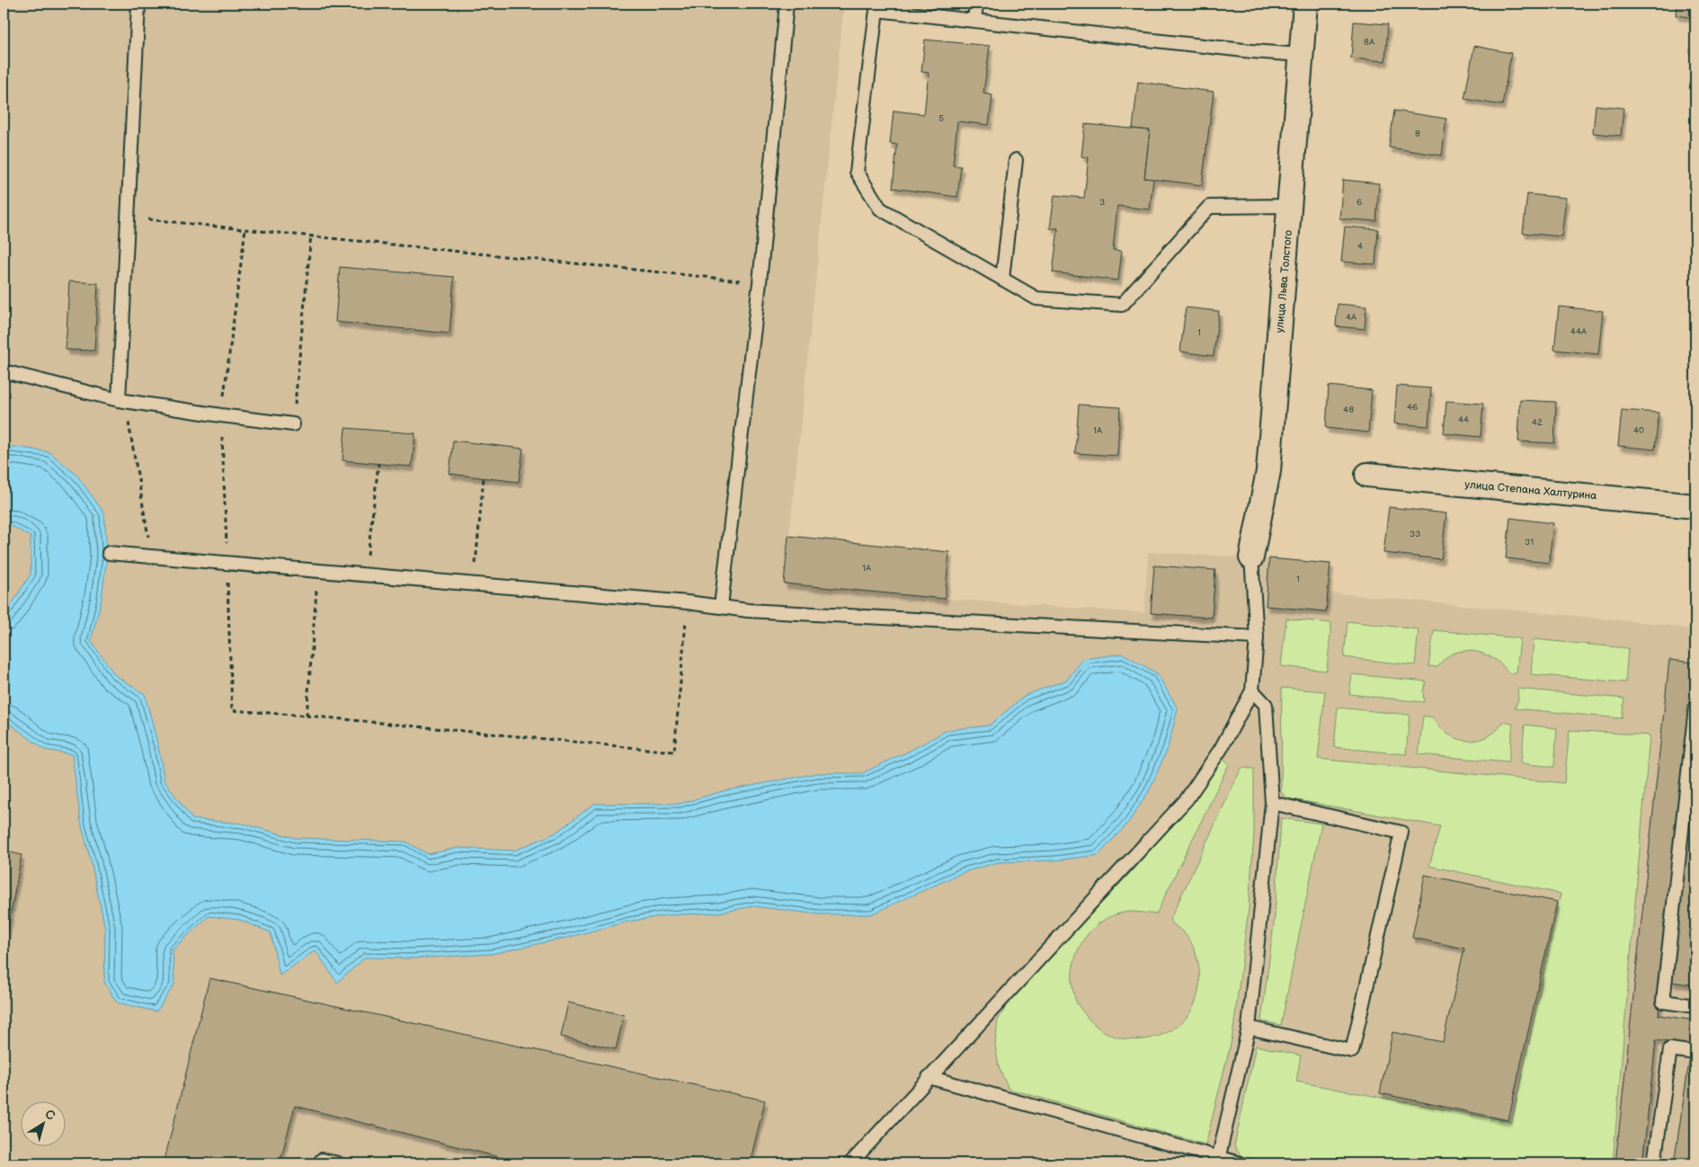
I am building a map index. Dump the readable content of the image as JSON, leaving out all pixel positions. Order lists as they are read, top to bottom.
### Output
{
  "streets": {
    "street": ["улица Льва Толстого", "улица Степана Халтурина"]
  },
  "house_numbers": [
    "8А",
    "5",
    "8",
    "3",
    "6",
    "4",
    "4А",
    "44А",
    "1",
    "46",
    "48",
    "44",
    "42",
    "1А",
    "40",
    "33",
    "31",
    "1А",
    "1"
  ],
  "north": "top right"
}
